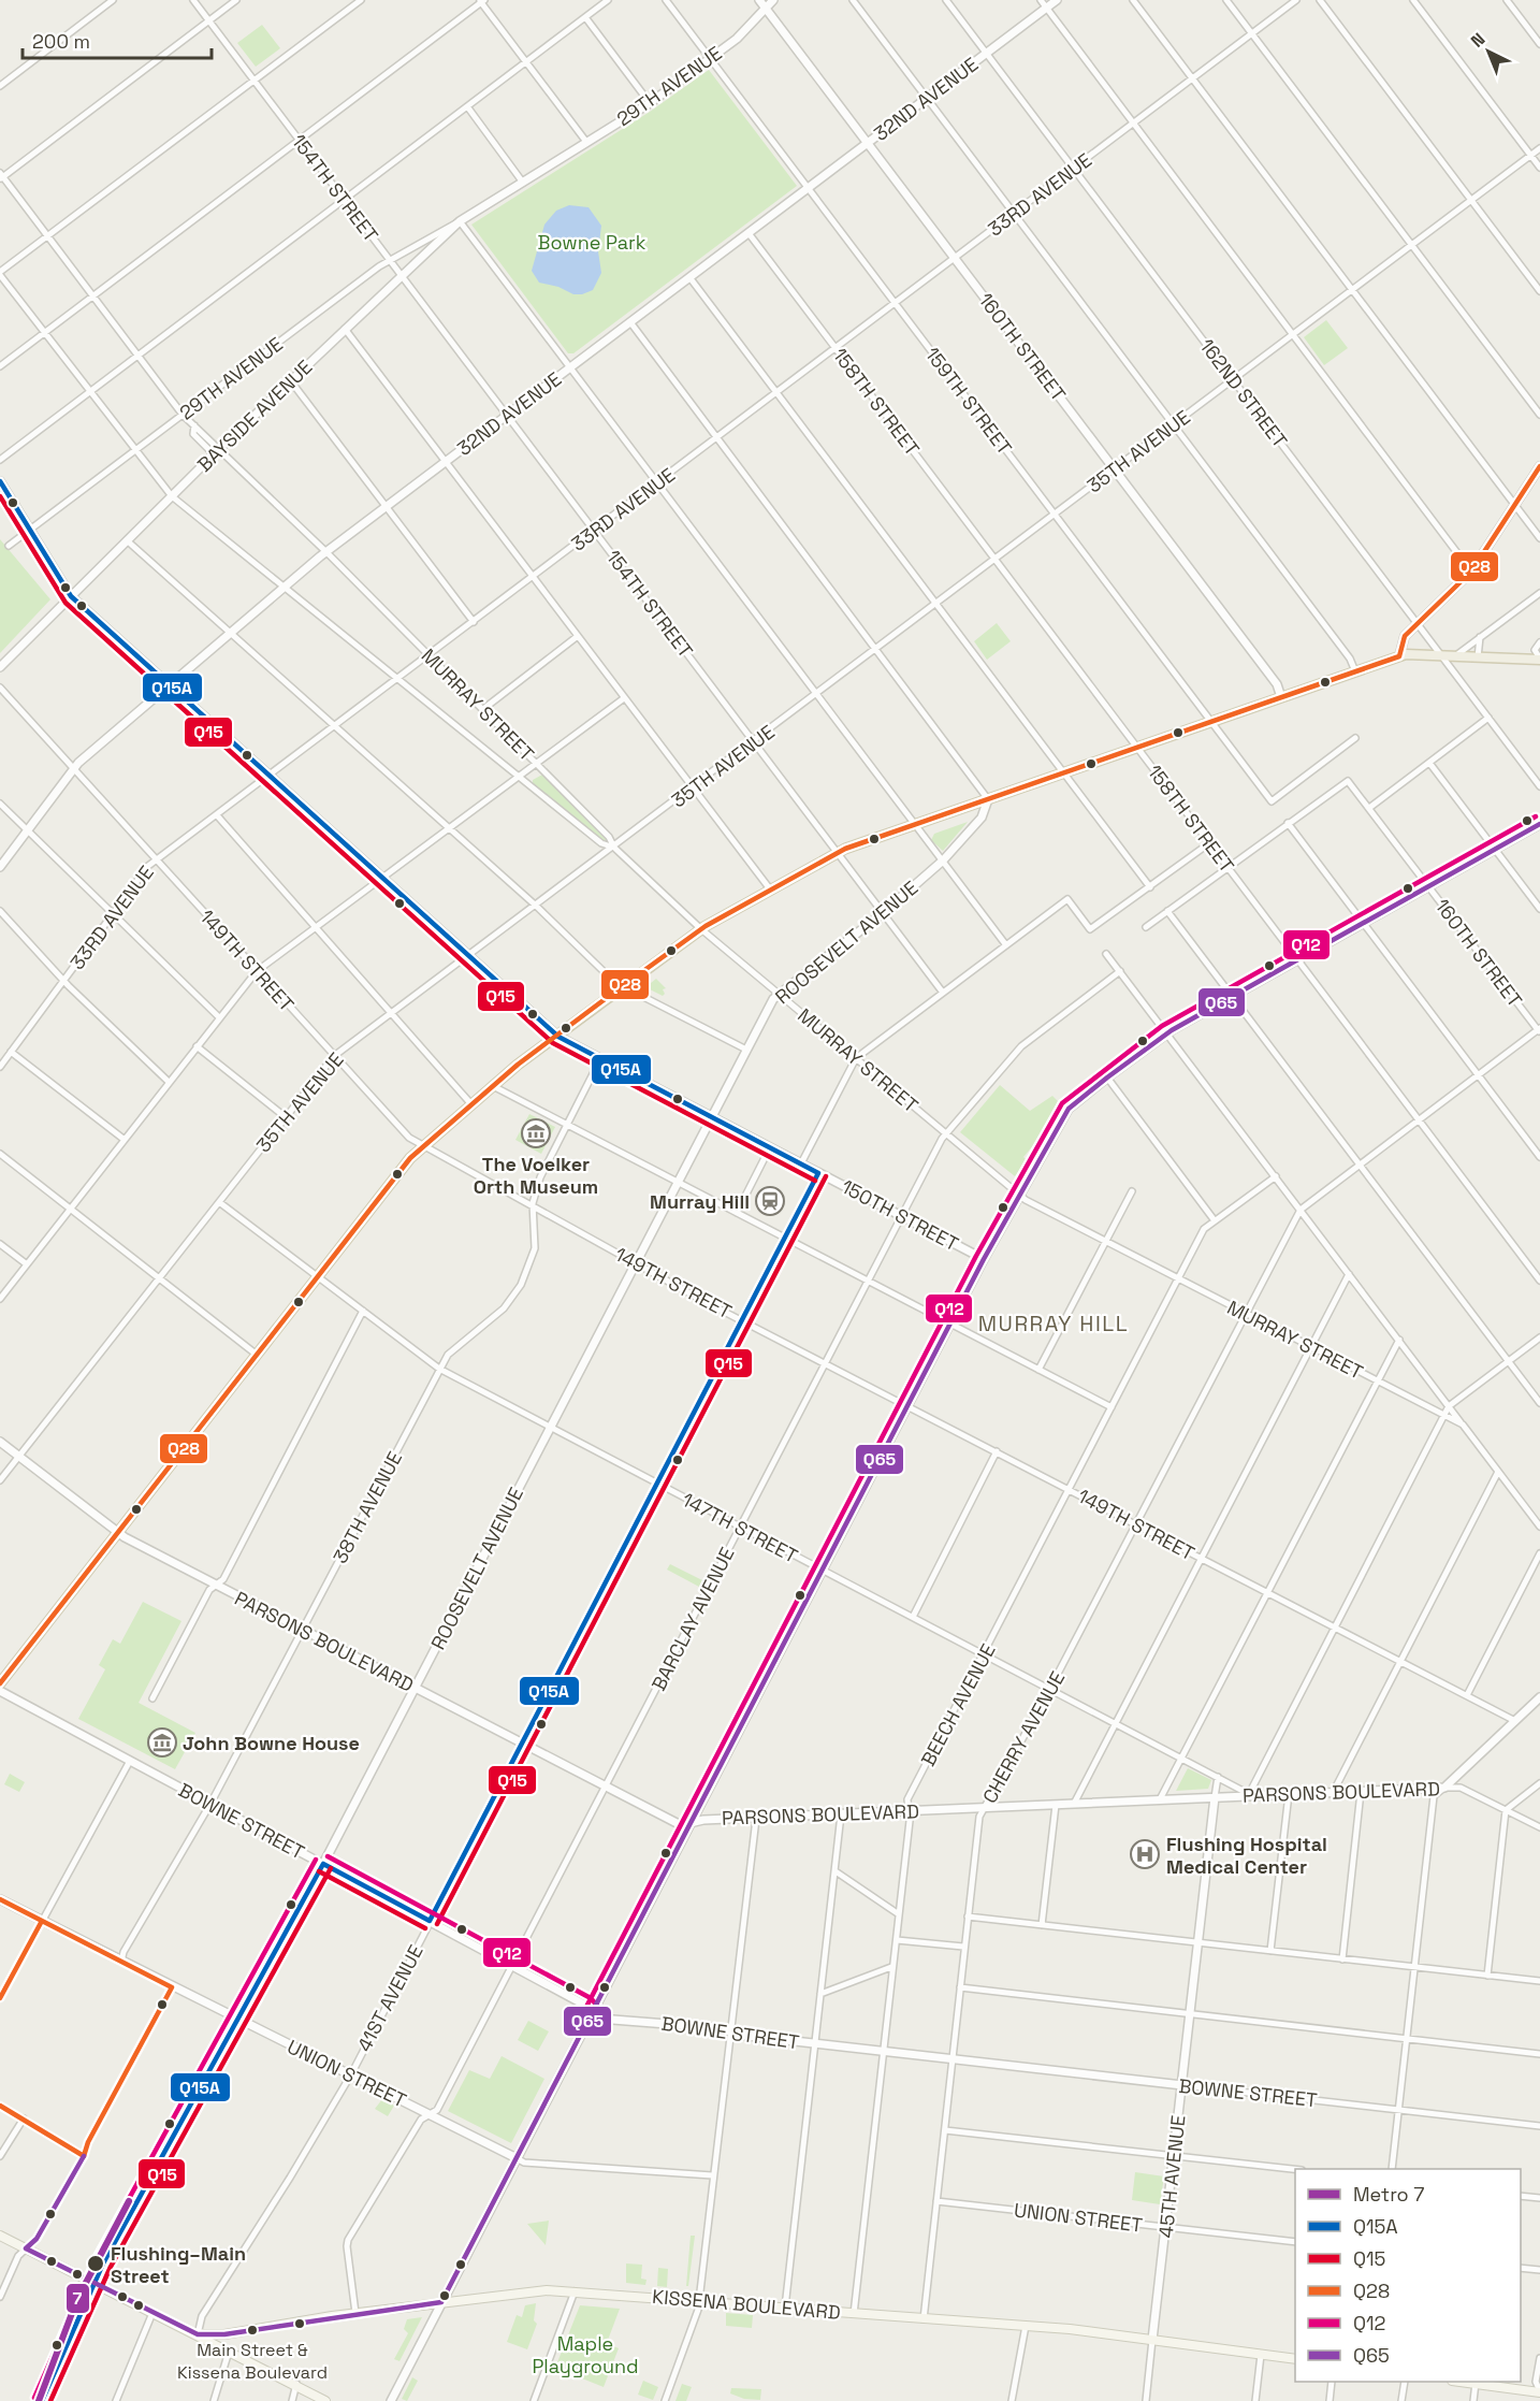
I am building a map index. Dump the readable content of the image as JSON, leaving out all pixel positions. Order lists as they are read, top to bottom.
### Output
{
  "streets": {
    "main road": ["ROOSEVELT AVENUE", "KISSENA BOULEVARD"],
    "street": [
      "29TH AVENUE",
      "32ND AVENUE",
      "154TH STREET",
      "33RD AVENUE",
      "160TH STREET",
      "162ND STREET",
      "159TH STREET",
      "158TH STREET",
      "BAYSIDE AVENUE",
      "35TH AVENUE",
      "MURRAY STREET",
      "149TH STREET",
      "150TH STREET",
      "38TH AVENUE",
      "147TH STREET",
      "BARCLAY AVENUE",
      "PARSONS BOULEVARD",
      "BEECH AVENUE",
      "CHERRY AVENUE",
      "BOWNE STREET",
      "41ST AVENUE",
      "UNION STREET",
      "45TH AVENUE"
    ]
  },
  "crossings": [
    ["29TH AVENUE", "154TH STREET"],
    ["29TH AVENUE", "160TH STREET"],
    ["29TH AVENUE", "159TH STREET"],
    ["29TH AVENUE", "BAYSIDE AVENUE"],
    ["29TH AVENUE", "MURRAY STREET"],
    ["29TH AVENUE", "150TH STREET"],
    ["32ND AVENUE", "154TH STREET"],
    ["32ND AVENUE", "160TH STREET"],
    ["32ND AVENUE", "162ND STREET"],
    ["32ND AVENUE", "159TH STREET"],
    ["32ND AVENUE", "158TH STREET"],
    ["32ND AVENUE", "MURRAY STREET"],
    ["32ND AVENUE", "149TH STREET"],
    ["32ND AVENUE", "150TH STREET"],
    ["154TH STREET", "33RD AVENUE"],
    ["154TH STREET", "BAYSIDE AVENUE"],
    ["154TH STREET", "35TH AVENUE"],
    ["154TH STREET", "ROOSEVELT AVENUE"],
    ["33RD AVENUE", "160TH STREET"],
    ["33RD AVENUE", "162ND STREET"],
    ["33RD AVENUE", "159TH STREET"],
    ["33RD AVENUE", "158TH STREET"],
    ["33RD AVENUE", "MURRAY STREET"],
    ["33RD AVENUE", "149TH STREET"],
    ["33RD AVENUE", "150TH STREET"],
    ["160TH STREET", "35TH AVENUE"],
    ["162ND STREET", "35TH AVENUE"],
    ["159TH STREET", "35TH AVENUE"],
    ["158TH STREET", "35TH AVENUE"],
    ["BAYSIDE AVENUE", "MURRAY STREET"],
    ["BAYSIDE AVENUE", "150TH STREET"],
    ["35TH AVENUE", "MURRAY STREET"],
    ["35TH AVENUE", "149TH STREET"],
    ["35TH AVENUE", "150TH STREET"],
    ["35TH AVENUE", "147TH STREET"],
    ["35TH AVENUE", "PARSONS BOULEVARD"],
    ["MURRAY STREET", "ROOSEVELT AVENUE"],
    ["MURRAY STREET", "BARCLAY AVENUE"],
    ["MURRAY STREET", "BEECH AVENUE"],
    ["MURRAY STREET", "CHERRY AVENUE"],
    ["ROOSEVELT AVENUE", "149TH STREET"],
    ["ROOSEVELT AVENUE", "150TH STREET"],
    ["ROOSEVELT AVENUE", "147TH STREET"],
    ["ROOSEVELT AVENUE", "PARSONS BOULEVARD"],
    ["ROOSEVELT AVENUE", "BOWNE STREET"],
    ["ROOSEVELT AVENUE", "UNION STREET"],
    ["149TH STREET", "38TH AVENUE"],
    ["149TH STREET", "BARCLAY AVENUE"],
    ["149TH STREET", "BEECH AVENUE"],
    ["149TH STREET", "CHERRY AVENUE"],
    ["149TH STREET", "41ST AVENUE"],
    ["150TH STREET", "38TH AVENUE"],
    ["150TH STREET", "BARCLAY AVENUE"],
    ["150TH STREET", "41ST AVENUE"],
    ["38TH AVENUE", "147TH STREET"],
    ["38TH AVENUE", "PARSONS BOULEVARD"],
    ["38TH AVENUE", "BOWNE STREET"],
    ["38TH AVENUE", "UNION STREET"],
    ["147TH STREET", "BARCLAY AVENUE"],
    ["147TH STREET", "PARSONS BOULEVARD"],
    ["147TH STREET", "BEECH AVENUE"],
    ["147TH STREET", "CHERRY AVENUE"],
    ["147TH STREET", "41ST AVENUE"],
    ["BARCLAY AVENUE", "PARSONS BOULEVARD"],
    ["BARCLAY AVENUE", "BOWNE STREET"],
    ["BARCLAY AVENUE", "UNION STREET"],
    ["BARCLAY AVENUE", "KISSENA BOULEVARD"],
    ["PARSONS BOULEVARD", "BEECH AVENUE"],
    ["PARSONS BOULEVARD", "CHERRY AVENUE"],
    ["PARSONS BOULEVARD", "41ST AVENUE"],
    ["PARSONS BOULEVARD", "45TH AVENUE"],
    ["BEECH AVENUE", "BOWNE STREET"],
    ["BEECH AVENUE", "KISSENA BOULEVARD"],
    ["CHERRY AVENUE", "BOWNE STREET"],
    ["CHERRY AVENUE", "UNION STREET"],
    ["CHERRY AVENUE", "KISSENA BOULEVARD"],
    ["BOWNE STREET", "41ST AVENUE"],
    ["BOWNE STREET", "45TH AVENUE"],
    ["41ST AVENUE", "UNION STREET"],
    ["41ST AVENUE", "KISSENA BOULEVARD"],
    ["UNION STREET", "45TH AVENUE"],
    ["45TH AVENUE", "KISSENA BOULEVARD"]
  ],
  "districts": ["MURRAY HILL"],
  "parks": ["Bowne Park", "Maple Playground"],
  "places": {
    "museum": ["The Voelker Orth Museum", "John Bowne House"],
    "station": ["Murray Hill"],
    "hospital": ["Flushing Hospital Medical Center"],
    "other": ["Flushing–Main Street", "Main Street & Kissena Boulevard"]
  },
  "lines": [
    "transit line Q28",
    "transit line Q15A",
    "transit line Q15",
    "transit line Q12",
    "transit line Q65",
    "metro line 7"
  ],
  "legend": [
    "Metro 7",
    "Q15A",
    "Q15",
    "Q28",
    "Q12",
    "Q65"
  ],
  "scale_bar": "200 m",
  "north": "top left"
}
